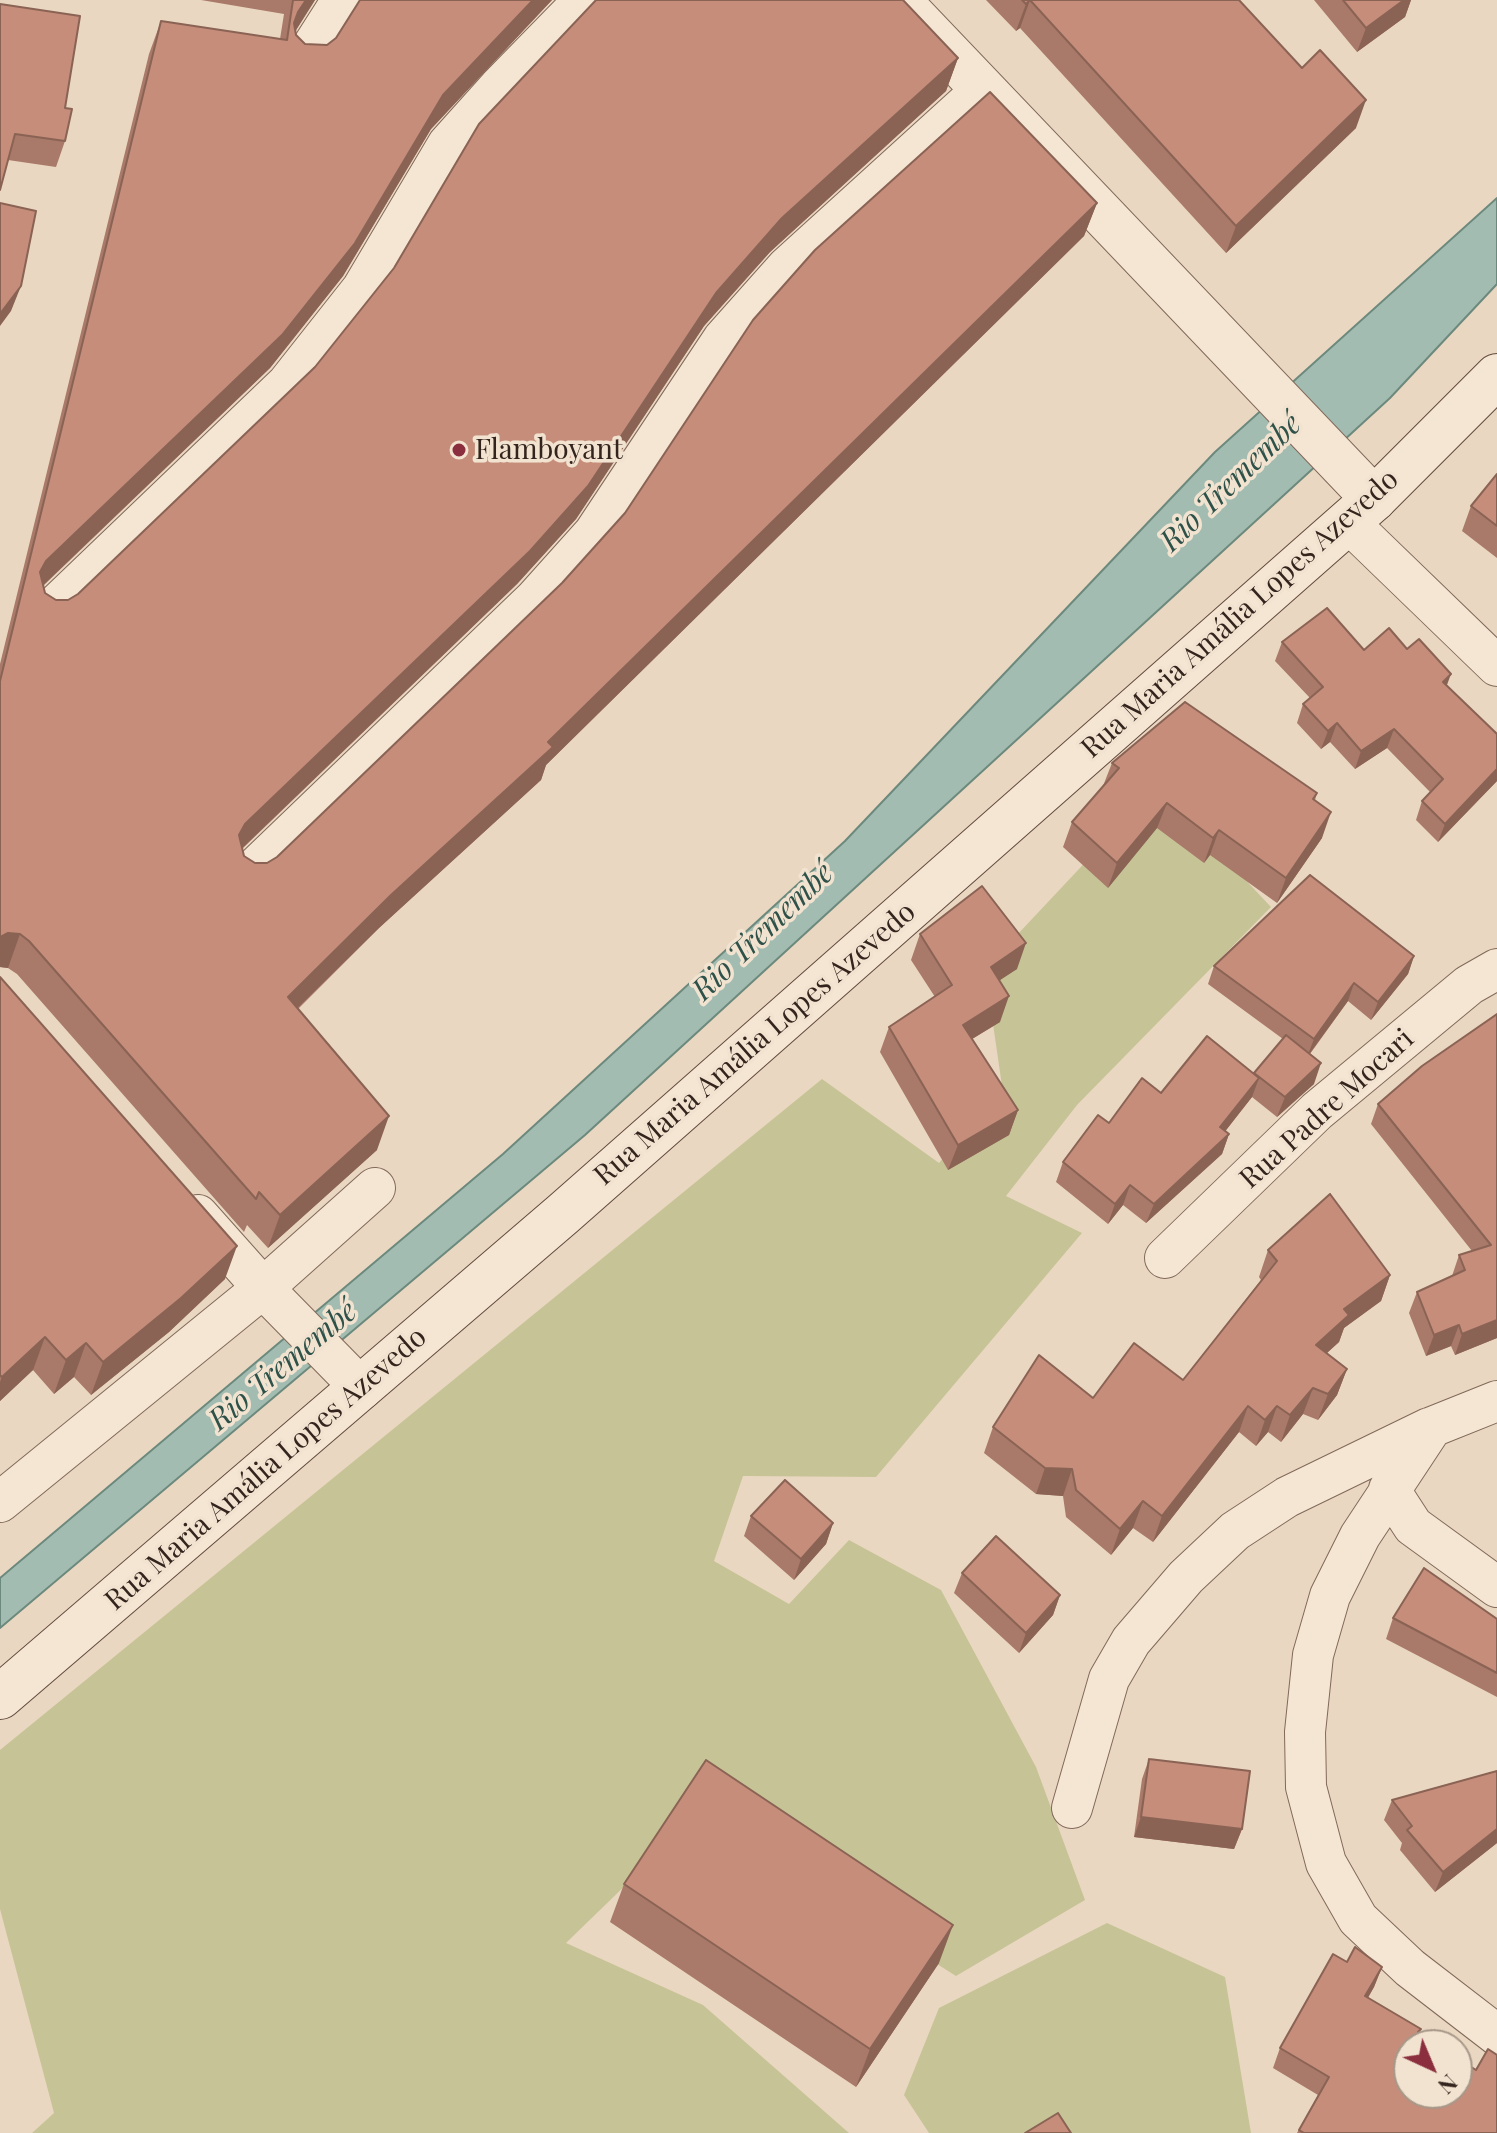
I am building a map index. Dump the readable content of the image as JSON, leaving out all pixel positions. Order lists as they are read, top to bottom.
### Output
{
  "streets": {
    "main road": ["Rua Maria Amália Lopes Azevedo"],
    "street": ["Rua Padre Mocari"]
  },
  "water": ["Rio Tremembé"],
  "places": ["Flamboyant"],
  "north": "bottom right"
}
